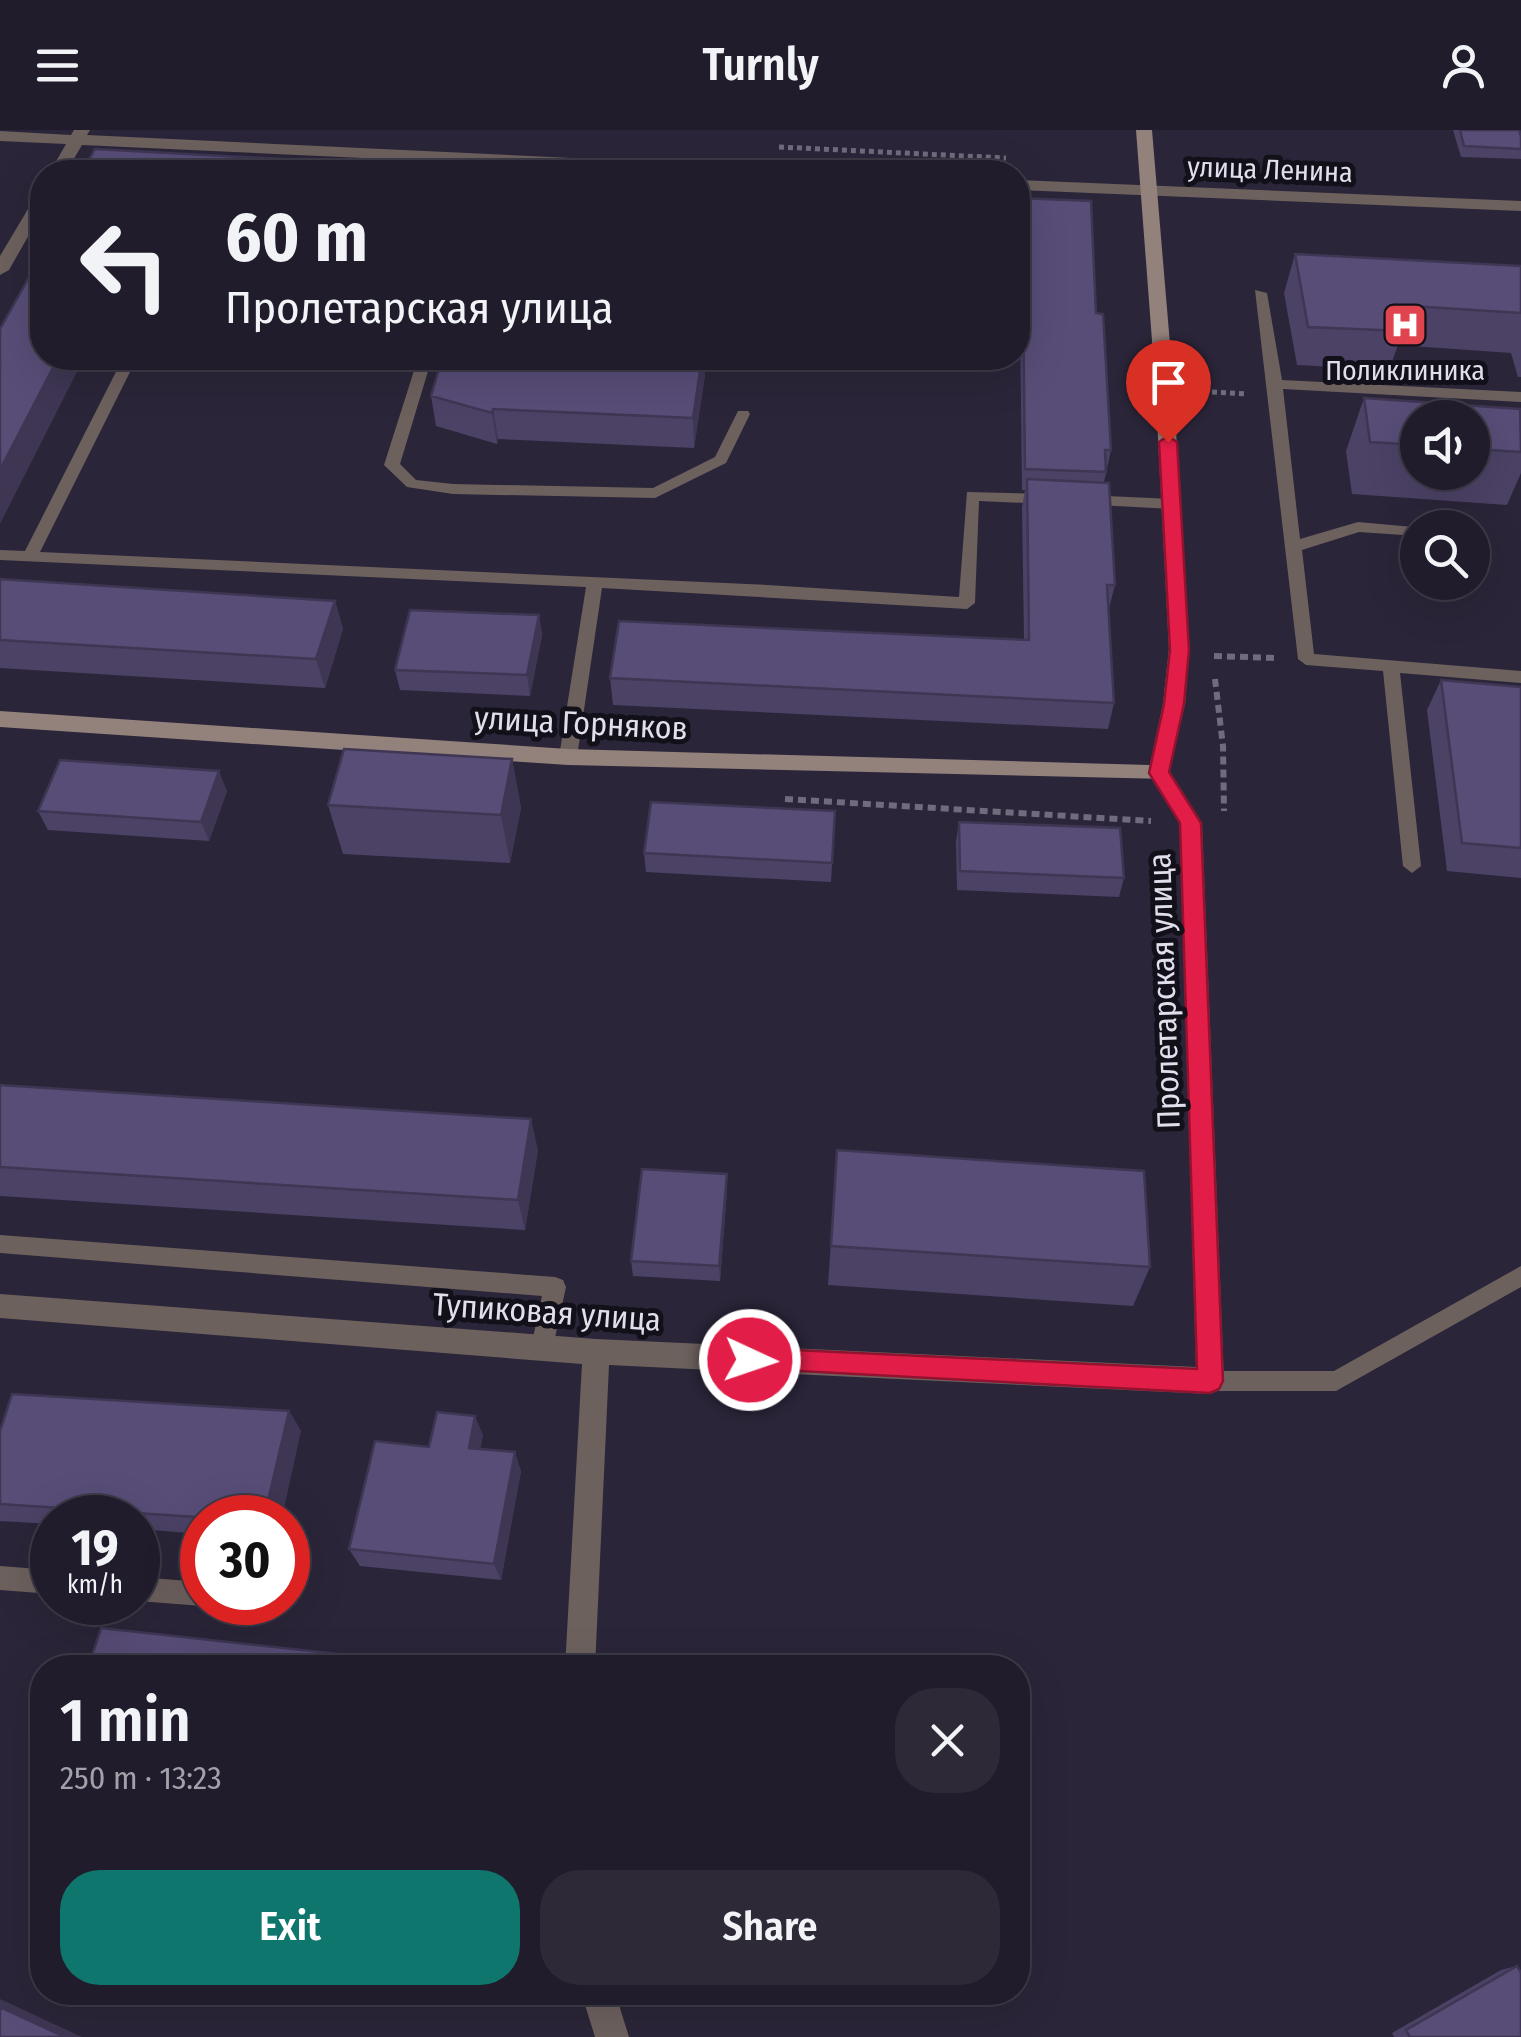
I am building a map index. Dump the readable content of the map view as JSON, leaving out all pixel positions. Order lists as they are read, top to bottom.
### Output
{
  "streets": {
    "main road": ["улица Горняков"],
    "street": ["улица Ленина", "Пролетарская улица", "Тупиковая улица"]
  },
  "crossings": [
    ["улица Горняков", "Пролетарская улица"],
    ["Пролетарская улица", "Тупиковая улица"]
  ],
  "places": {
    "hospital": ["Поликлиника"]
  },
  "page": {
    "header": "Turnly",
    "turn": ["60 m", "Пролетарская улица"],
    "speed": "19 km/h",
    "limit": "30",
    "heading": ["1 min", "250 m · 13:23"],
    "buttons": ["Exit", "Share"]
  }
}
